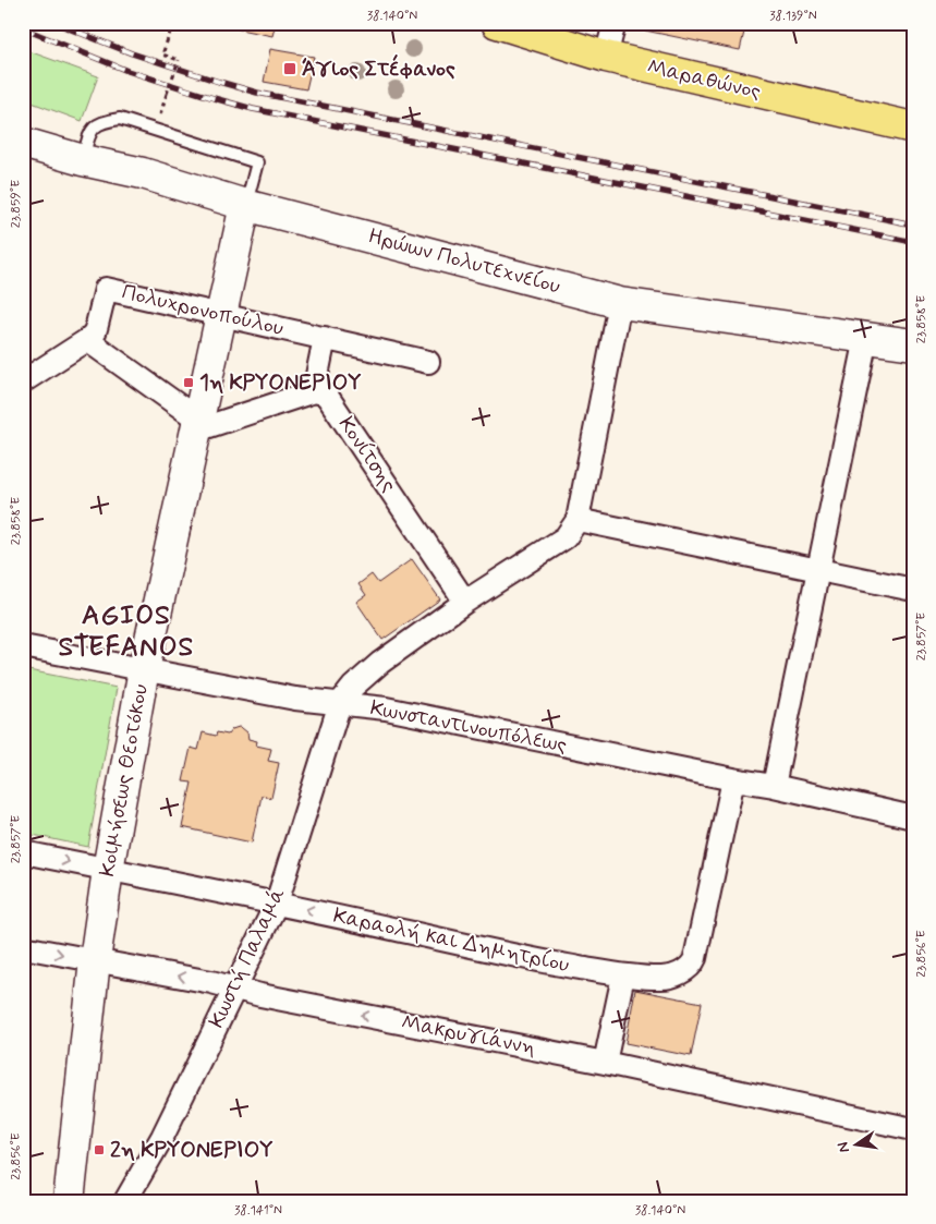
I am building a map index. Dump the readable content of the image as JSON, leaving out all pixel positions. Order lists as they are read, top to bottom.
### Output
{
  "streets": {
    "main road": ["Μαραθώνος"],
    "street": [
      "Ηρώων Πολυτεχνείου",
      "Πολυχρονοπούλου",
      "Κονίτσης",
      "Κωνσταντινουπόλεως",
      "Κοιμήσεως Θεοτόκου",
      "Καραολή και Δημητρίου",
      "Κωστή Παλαμά",
      "Μακρυγιάννη"
    ]
  },
  "crossings": [
    ["Ηρώων Πολυτεχνείου", "Κοιμήσεως Θεοτόκου"],
    ["Πολυχρονοπούλου", "Κοιμήσεως Θεοτόκου"],
    ["Κωνσταντινουπόλεως", "Κοιμήσεως Θεοτόκου"],
    ["Κωνσταντινουπόλεως", "Καραολή και Δημητρίου"],
    ["Κωνσταντινουπόλεως", "Κωστή Παλαμά"],
    ["Κοιμήσεως Θεοτόκου", "Καραολή και Δημητρίου"],
    ["Κοιμήσεως Θεοτόκου", "Μακρυγιάννη"],
    ["Καραολή και Δημητρίου", "Κωστή Παλαμά"],
    ["Κωστή Παλαμά", "Μακρυγιάννη"]
  ],
  "districts": ["AGIOS STEFANOS"],
  "places": {
    "transit": ["Άγιος Στέφανος", "1η ΚΡΥΟΝΕΡΙΟΥ", "2η ΚΡΥΟΝΕΡΙΟΥ"]
  },
  "north": "left",
  "coordinates": [
    "38.140°N",
    "38.139°N",
    "23.859°E",
    "23.858°E",
    "23.857°E",
    "23.856°E",
    "38.141°N"
  ]
}
